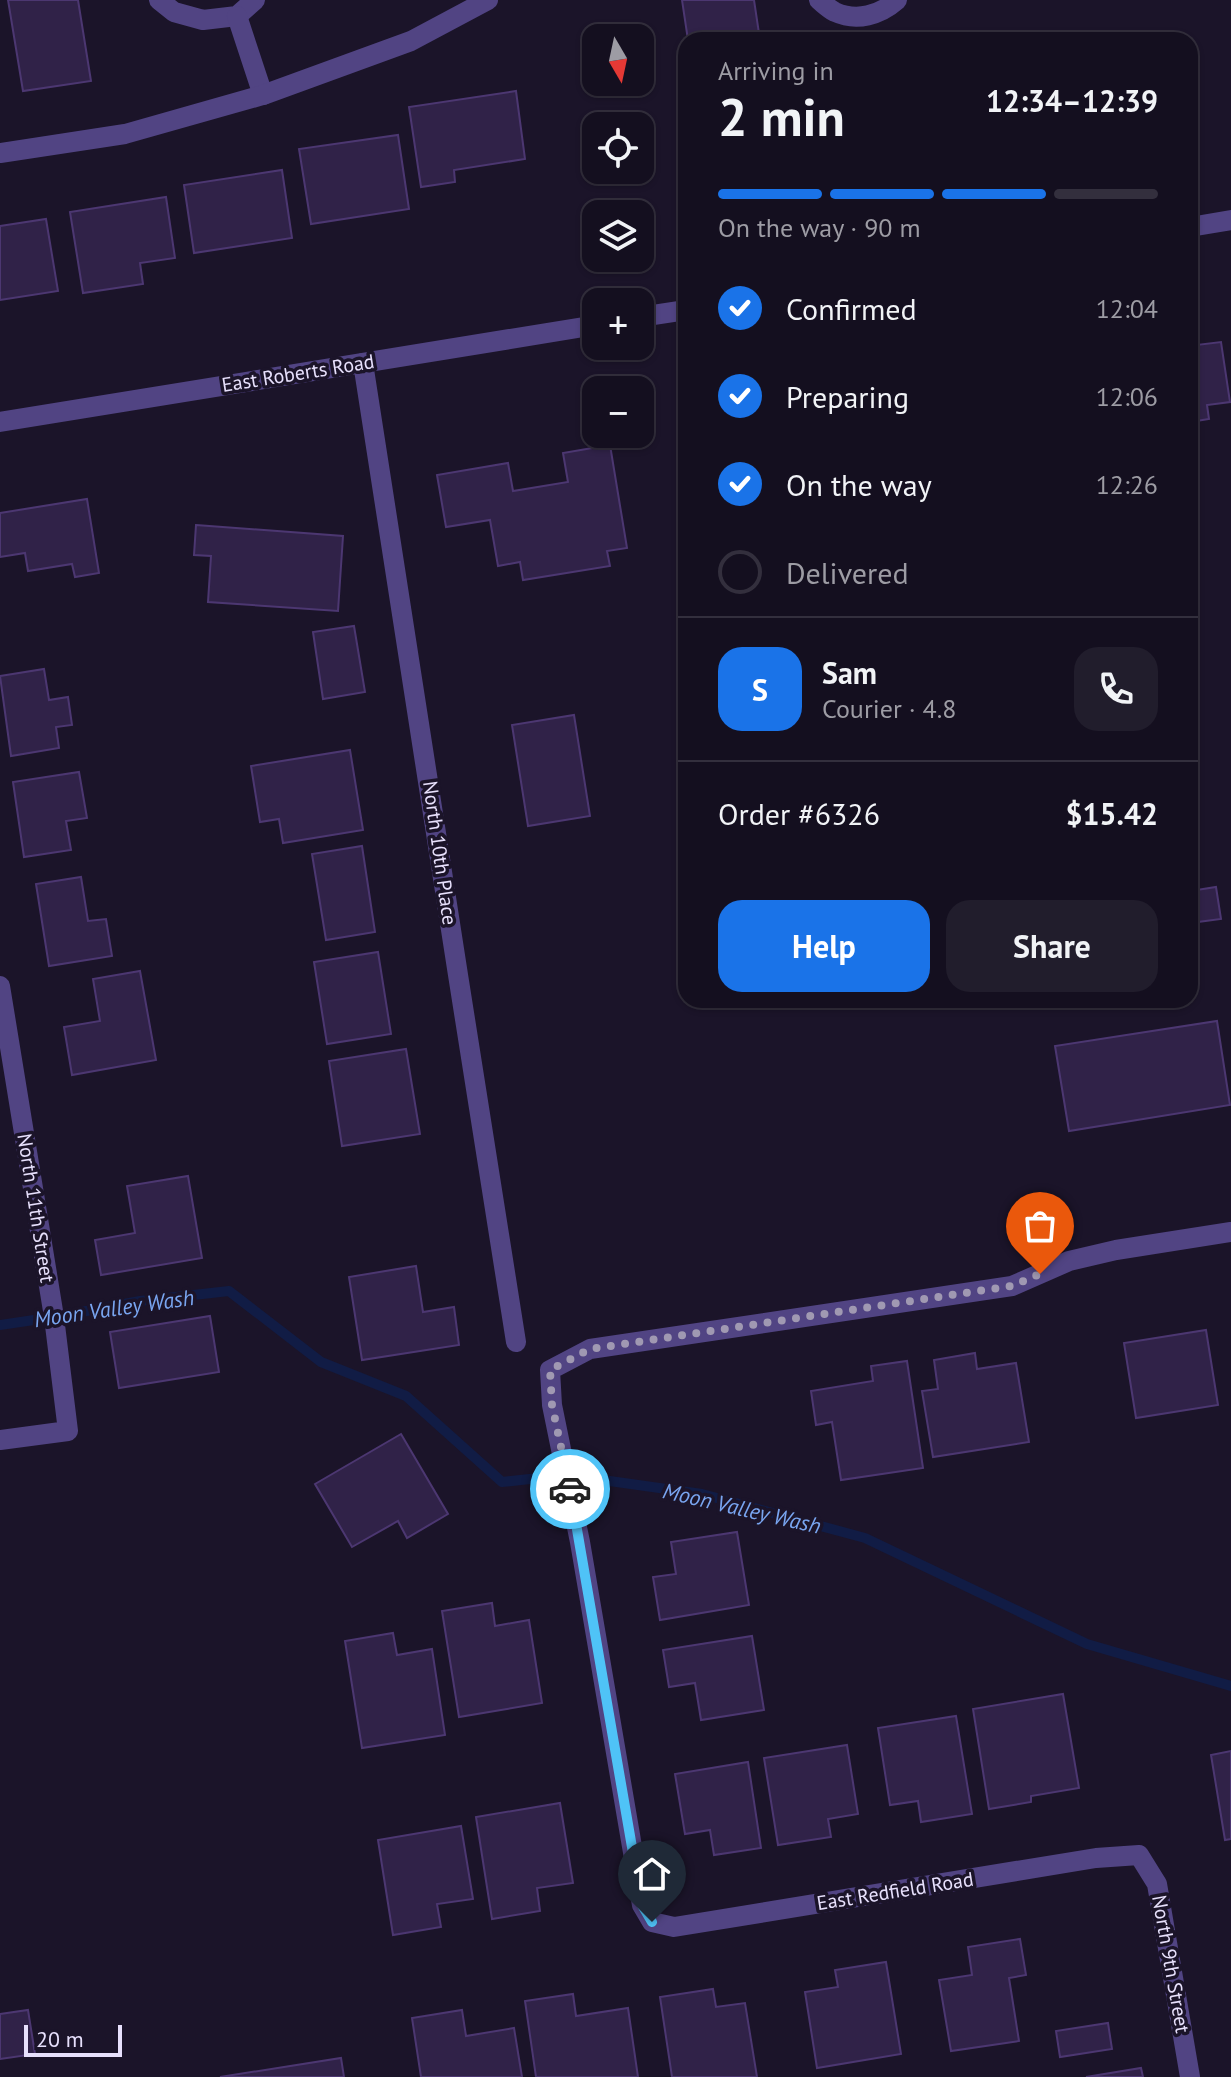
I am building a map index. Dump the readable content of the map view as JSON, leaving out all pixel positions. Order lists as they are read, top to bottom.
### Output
{
  "streets": {
    "street": [
      "East Roberts Road",
      "North 10th Place",
      "North 11th Street",
      "East Redfield Road",
      "North 9th Street"
    ]
  },
  "crossings": [
    ["East Roberts Road", "North 10th Place"],
    ["East Redfield Road", "North 9th Street"]
  ],
  "water": ["Moon Valley Wash"],
  "scale_bar": "20 m",
  "north": "bottom",
  "page": {
    "map_buttons": ["+", "−"],
    "heading": ["2 min", "Arriving in", "12:34–12:39"],
    "panel": [
      "Sam",
      "Courier · 4.8",
      "Order #6326",
      "$15.42"
    ],
    "bar": "On the way · 90 m",
    "list": [
      ["Confirmed", "12:04"],
      ["Preparing", "12:06"],
      ["On the way", "12:26"],
      "Delivered"
    ],
    "round": "S",
    "buttons": ["Help", "Share"],
    "scale": "20 m"
  }
}
